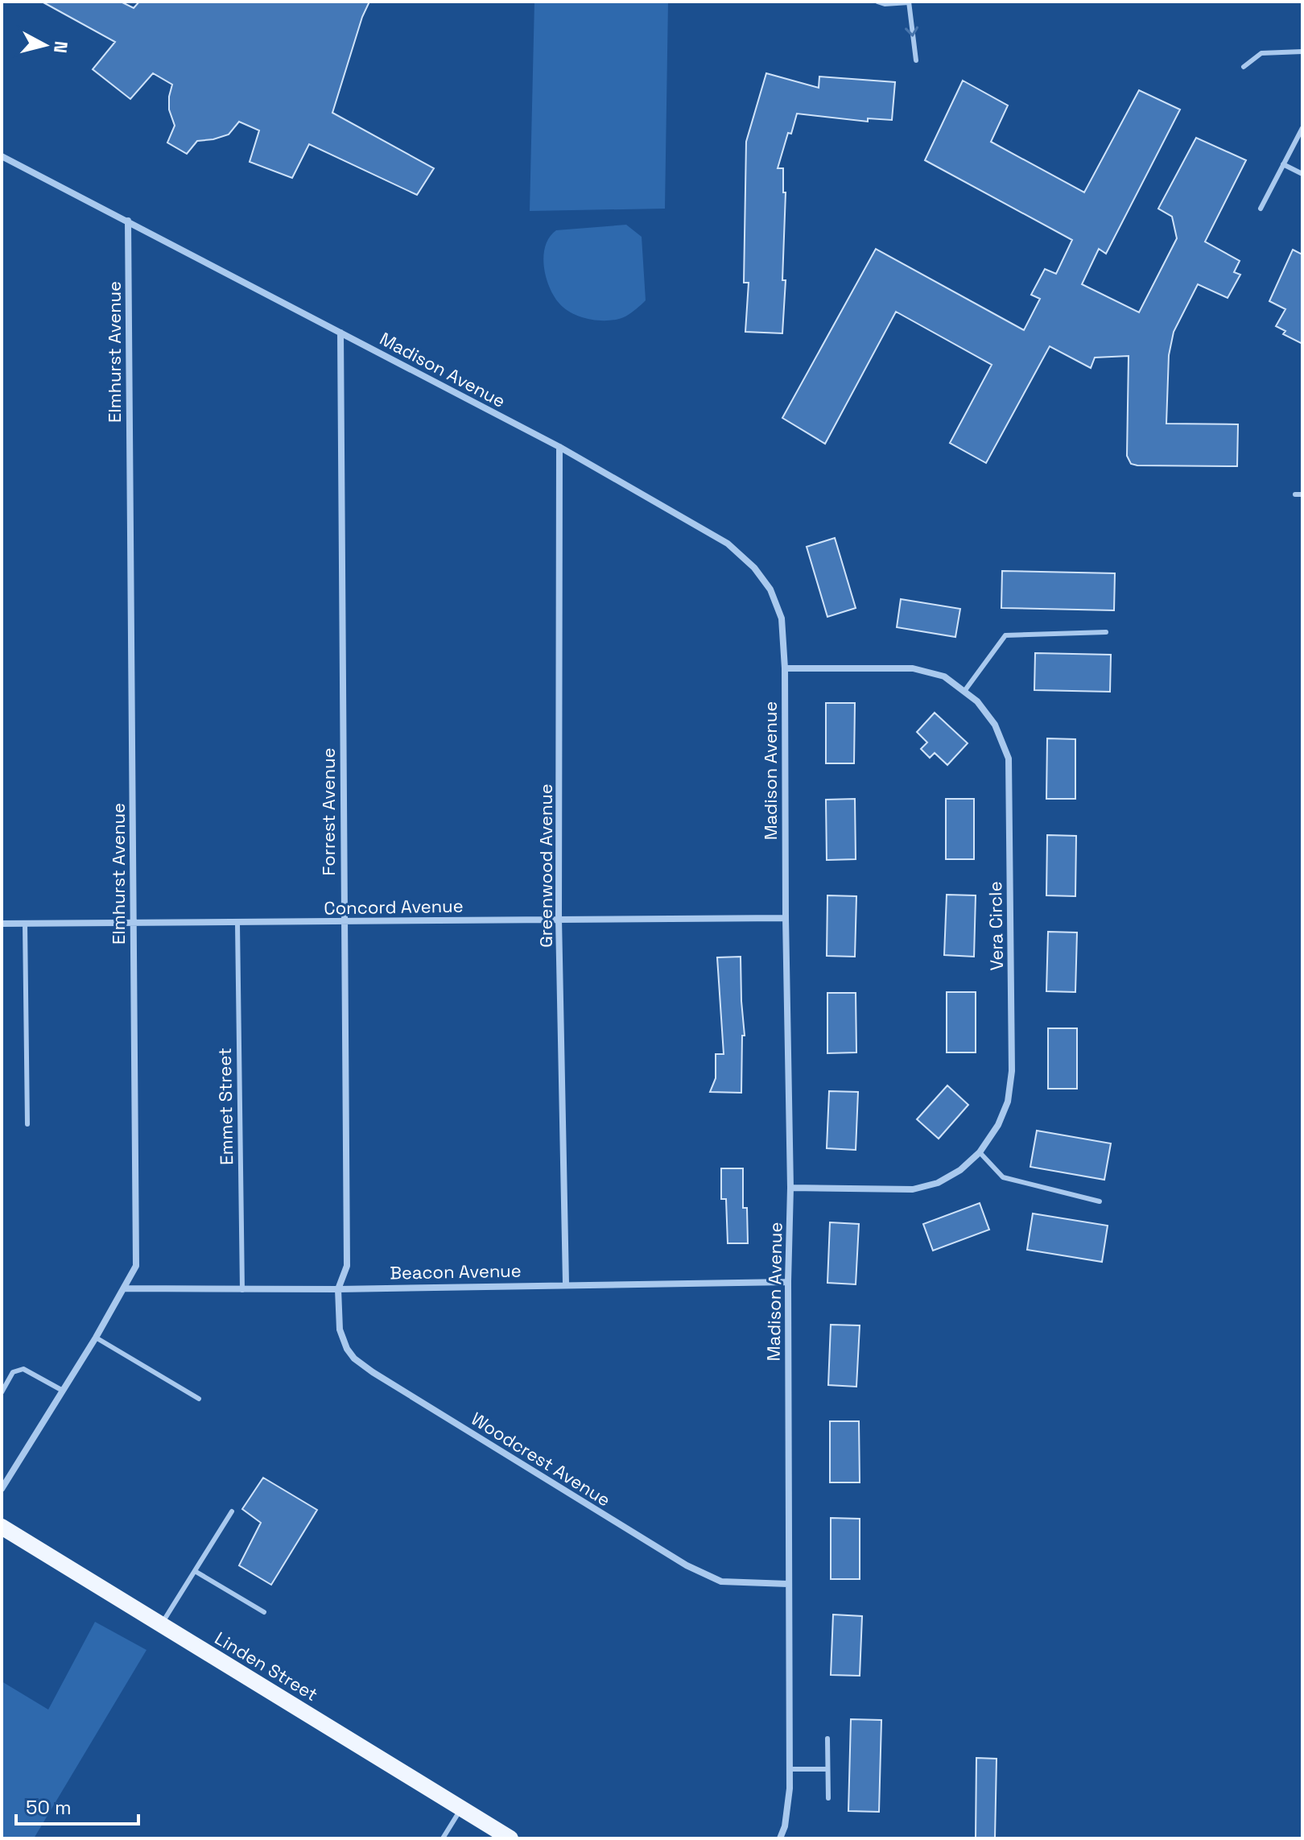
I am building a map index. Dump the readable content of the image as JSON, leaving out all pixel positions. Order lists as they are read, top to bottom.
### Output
{
  "streets": {
    "main road": ["Linden Street"],
    "street": [
      "Elmhurst Avenue",
      "Madison Avenue",
      "Forrest Avenue",
      "Greenwood Avenue",
      "Concord Avenue",
      "Vera Circle",
      "Beacon Avenue",
      "Woodcrest Avenue"
    ],
    "lane": ["Emmet Street"]
  },
  "crossings": [
    ["Elmhurst Avenue", "Madison Avenue"],
    ["Elmhurst Avenue", "Concord Avenue"],
    ["Elmhurst Avenue", "Beacon Avenue"],
    ["Madison Avenue", "Forrest Avenue"],
    ["Madison Avenue", "Greenwood Avenue"],
    ["Madison Avenue", "Concord Avenue"],
    ["Madison Avenue", "Vera Circle"],
    ["Madison Avenue", "Beacon Avenue"],
    ["Madison Avenue", "Woodcrest Avenue"],
    ["Forrest Avenue", "Concord Avenue"],
    ["Forrest Avenue", "Beacon Avenue"],
    ["Forrest Avenue", "Woodcrest Avenue"],
    ["Greenwood Avenue", "Concord Avenue"],
    ["Greenwood Avenue", "Beacon Avenue"],
    ["Concord Avenue", "Emmet Street"],
    ["Emmet Street", "Beacon Avenue"],
    ["Beacon Avenue", "Woodcrest Avenue"]
  ],
  "scale_bar": "50 m",
  "north": "right"
}
